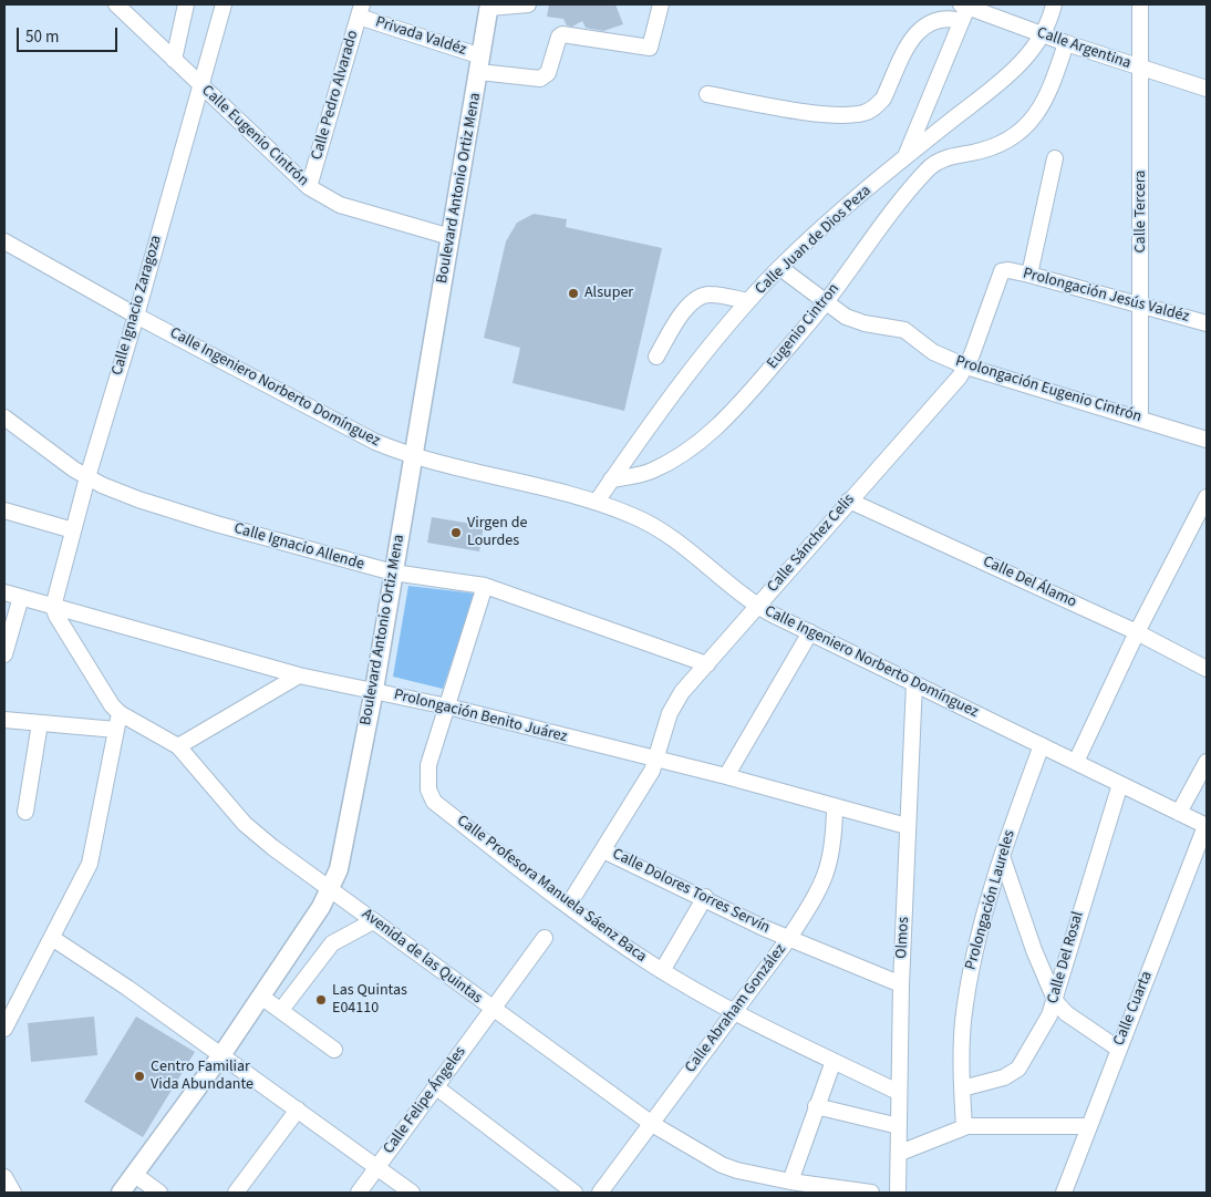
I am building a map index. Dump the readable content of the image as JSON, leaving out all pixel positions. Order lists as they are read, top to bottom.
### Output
{
  "streets": {
    "main road": ["Boulevard Antonio Ortiz Mena"],
    "street": [
      "Privada Valdéz",
      "Calle Argentina",
      "Calle Pedro Alvarado",
      "Calle Eugenio Cintrón",
      "Calle Tercera",
      "Calle Juan de Dios Peza",
      "Prolongación Jesús Valdéz",
      "Calle Ignacio Zaragoza",
      "Eugenio Cintron",
      "Calle Ingeniero Norberto Domínguez",
      "Prolongación Eugenio Cintrón",
      "Calle Sánchez Celis",
      "Calle Ignacio Allende",
      "Calle Del Álamo",
      "Prolongación Benito Juárez",
      "Calle Profesora Manuela Sáenz Baca",
      "Calle Dolores Torres Servín",
      "Prolongación Laureles",
      "Olmos",
      "Avenida de las Quintas",
      "Calle Del Rosal",
      "Calle Abraham González",
      "Calle Cuarta",
      "Calle Felipe Ángeles"
    ]
  },
  "crossings": [
    ["Privada Valdéz", "Calle Pedro Alvarado"],
    ["Privada Valdéz", "Boulevard Antonio Ortiz Mena"],
    ["Calle Argentina", "Calle Tercera"],
    ["Calle Argentina", "Calle Juan de Dios Peza"],
    ["Calle Pedro Alvarado", "Calle Eugenio Cintrón"],
    ["Calle Eugenio Cintrón", "Boulevard Antonio Ortiz Mena"],
    ["Calle Eugenio Cintrón", "Calle Ignacio Zaragoza"],
    ["Boulevard Antonio Ortiz Mena", "Calle Ingeniero Norberto Domínguez"],
    ["Boulevard Antonio Ortiz Mena", "Calle Ignacio Allende"],
    ["Boulevard Antonio Ortiz Mena", "Prolongación Benito Juárez"],
    ["Boulevard Antonio Ortiz Mena", "Avenida de las Quintas"],
    ["Calle Tercera", "Prolongación Jesús Valdéz"],
    ["Calle Tercera", "Prolongación Eugenio Cintrón"],
    ["Calle Juan de Dios Peza", "Eugenio Cintron"],
    ["Calle Juan de Dios Peza", "Calle Ingeniero Norberto Domínguez"],
    ["Calle Juan de Dios Peza", "Prolongación Eugenio Cintrón"],
    ["Prolongación Jesús Valdéz", "Calle Sánchez Celis"],
    ["Calle Ignacio Zaragoza", "Calle Ingeniero Norberto Domínguez"],
    ["Calle Ignacio Zaragoza", "Calle Ignacio Allende"],
    ["Calle Ignacio Zaragoza", "Prolongación Benito Juárez"],
    ["Calle Ignacio Zaragoza", "Avenida de las Quintas"],
    ["Eugenio Cintron", "Prolongación Eugenio Cintrón"],
    ["Calle Ingeniero Norberto Domínguez", "Calle Sánchez Celis"],
    ["Calle Ingeniero Norberto Domínguez", "Prolongación Laureles"],
    ["Calle Ingeniero Norberto Domínguez", "Olmos"],
    ["Calle Ingeniero Norberto Domínguez", "Calle Del Rosal"],
    ["Calle Ingeniero Norberto Domínguez", "Calle Cuarta"],
    ["Prolongación Eugenio Cintrón", "Calle Sánchez Celis"],
    ["Calle Sánchez Celis", "Calle Ignacio Allende"],
    ["Calle Sánchez Celis", "Calle Del Álamo"],
    ["Calle Sánchez Celis", "Prolongación Benito Juárez"],
    ["Calle Sánchez Celis", "Calle Profesora Manuela Sáenz Baca"],
    ["Calle Sánchez Celis", "Calle Dolores Torres Servín"],
    ["Prolongación Benito Juárez", "Calle Profesora Manuela Sáenz Baca"],
    ["Prolongación Benito Juárez", "Olmos"],
    ["Prolongación Benito Juárez", "Avenida de las Quintas"],
    ["Prolongación Benito Juárez", "Calle Abraham González"],
    ["Calle Profesora Manuela Sáenz Baca", "Olmos"],
    ["Calle Profesora Manuela Sáenz Baca", "Calle Abraham González"],
    ["Calle Dolores Torres Servín", "Olmos"],
    ["Calle Dolores Torres Servín", "Calle Abraham González"],
    ["Prolongación Laureles", "Calle Del Rosal"],
    ["Avenida de las Quintas", "Calle Abraham González"],
    ["Avenida de las Quintas", "Calle Felipe Ángeles"]
  ],
  "places": [
    "Alsuper",
    "Virgen de Lourdes",
    "Las Quintas E04110",
    "Centro Familiar Vida Abundante"
  ],
  "scale_bar": "50 m"
}
